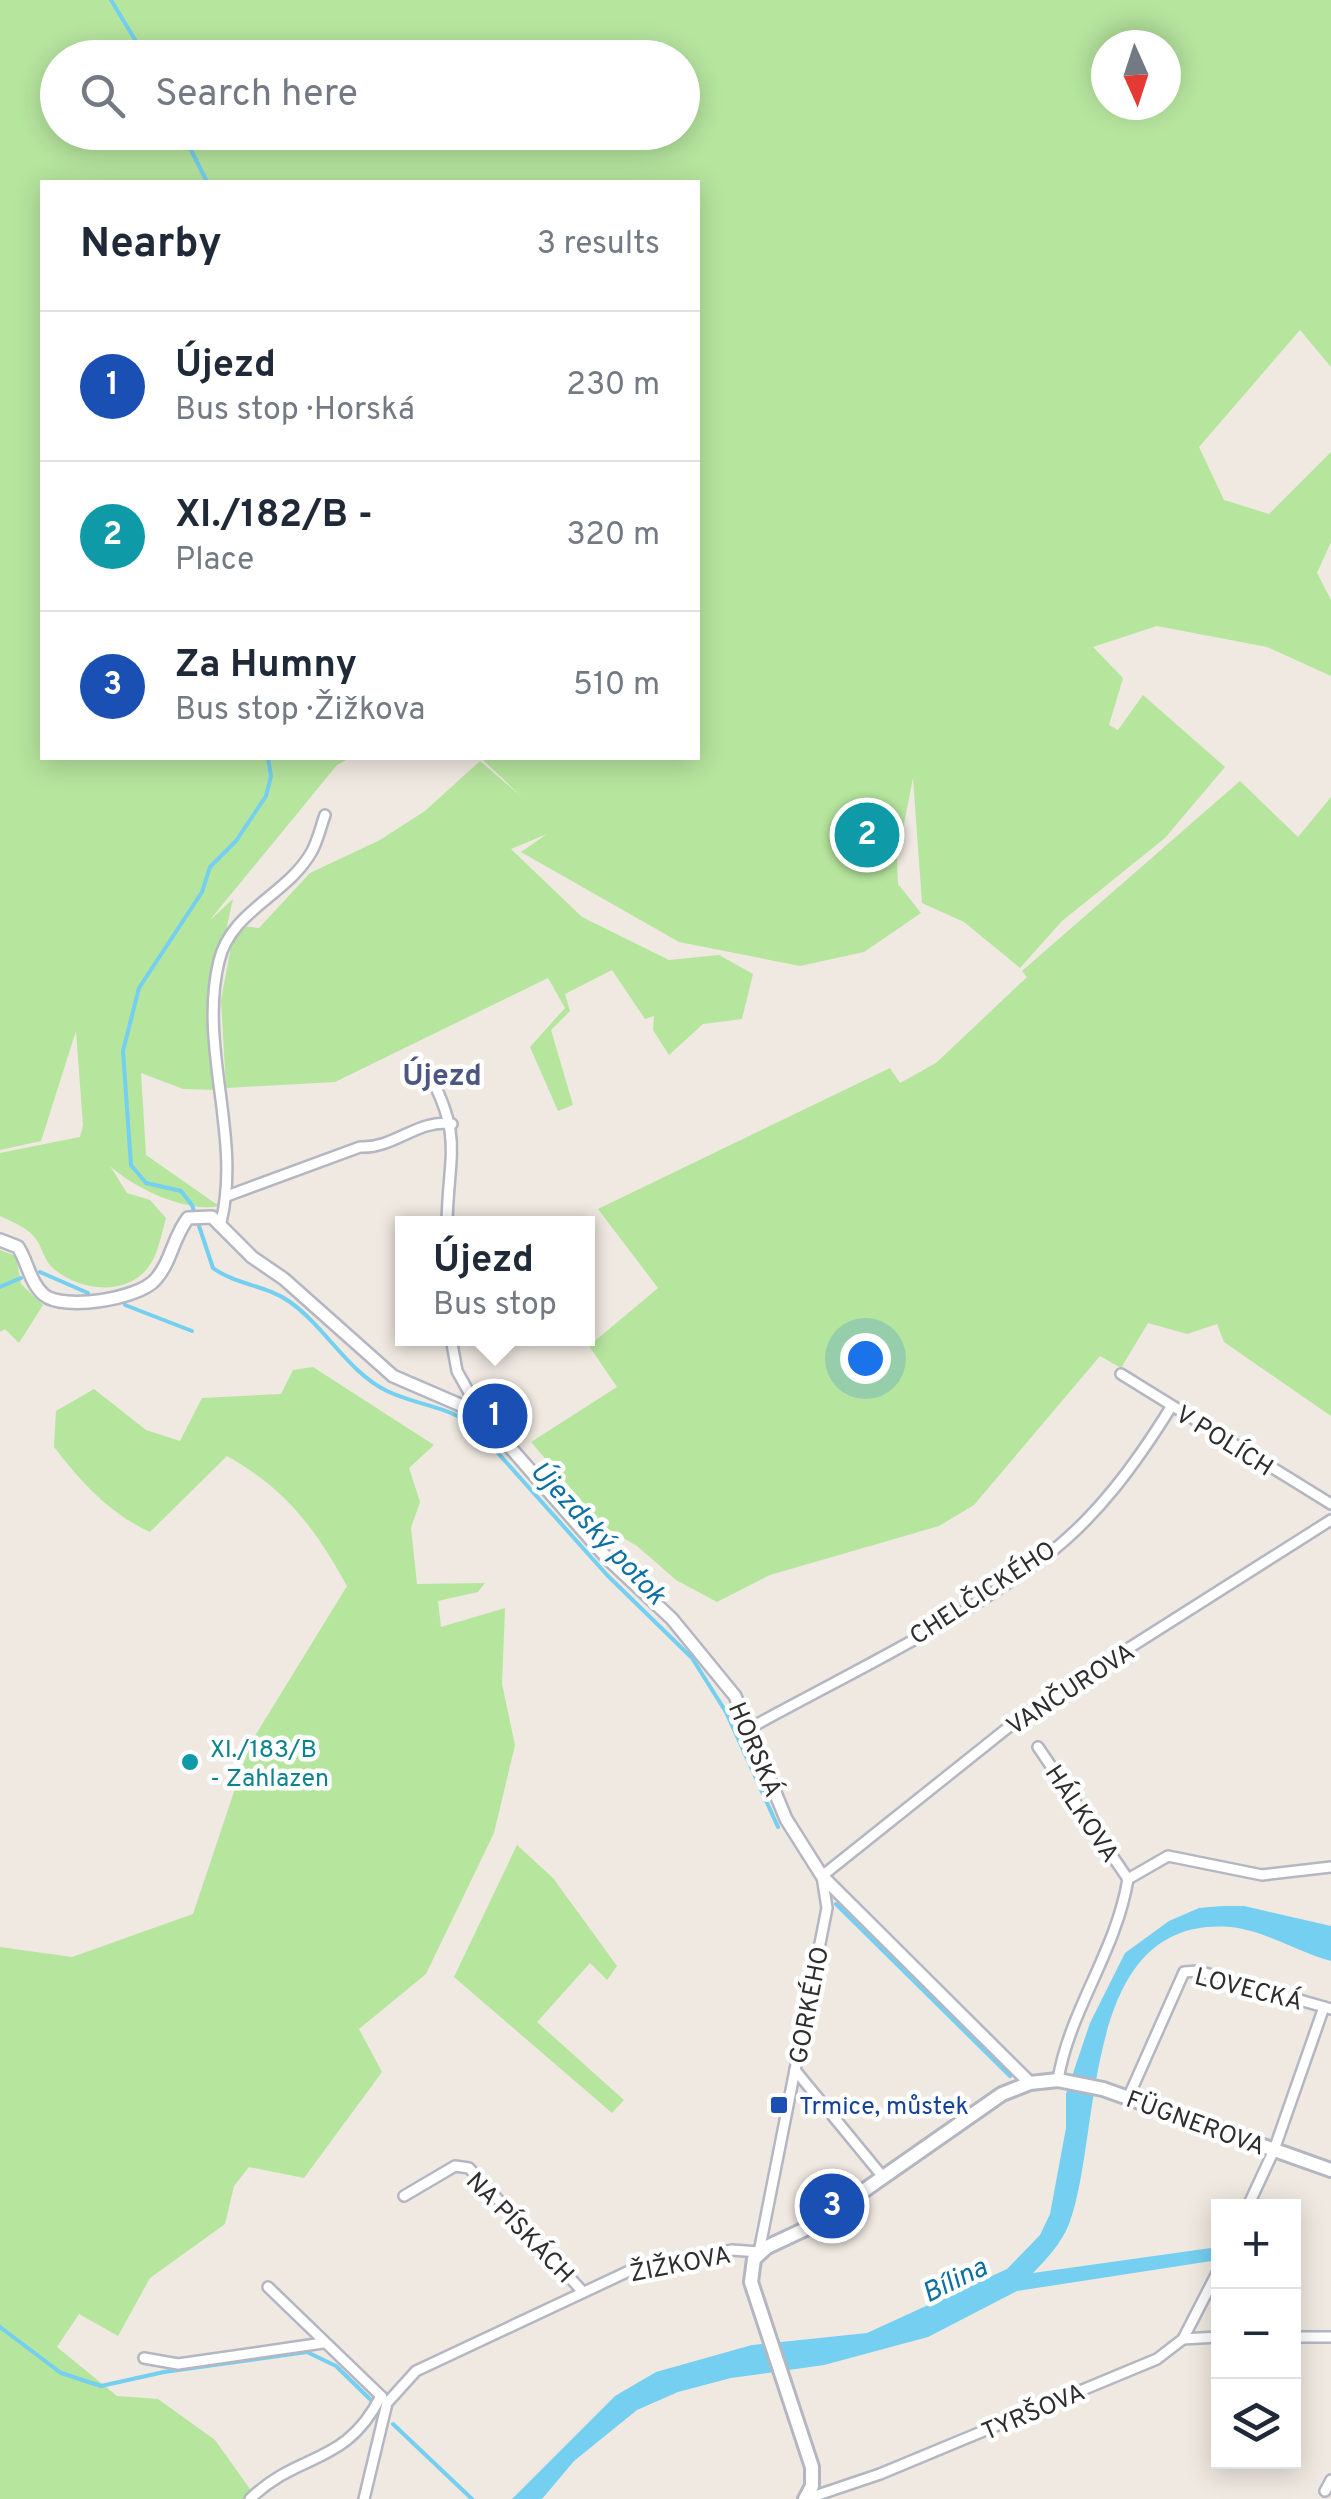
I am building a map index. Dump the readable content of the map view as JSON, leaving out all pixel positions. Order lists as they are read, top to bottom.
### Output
{
  "streets": {
    "main road": ["FÜGNEROVA", "ŽIŽKOVA"],
    "street": [
      "V POLÍCH",
      "CHELČICKÉHO",
      "VANČUROVA",
      "HORSKÁ",
      "HÁLKOVA",
      "LOVECKÁ",
      "GORKÉHO",
      "NA PÍSKÁCH",
      "TYRŠOVA"
    ]
  },
  "crossings": [
    ["V POLÍCH", "CHELČICKÉHO"],
    ["CHELČICKÉHO", "HORSKÁ"],
    ["VANČUROVA", "HORSKÁ"],
    ["VANČUROVA", "GORKÉHO"],
    ["HORSKÁ", "GORKÉHO"],
    ["HORSKÁ", "ŽIŽKOVA"],
    ["LOVECKÁ", "FÜGNEROVA"],
    ["GORKÉHO", "ŽIŽKOVA"],
    ["FÜGNEROVA", "ŽIŽKOVA"],
    ["NA PÍSKÁCH", "ŽIŽKOVA"]
  ],
  "districts": ["Újezd"],
  "water": ["Újezdský potok", "Bílina"],
  "places": {
    "other": ["XI./183/B - Zahlazen"],
    "transit": ["Trmice, můstek"]
  },
  "north": "bottom",
  "page": {
    "search": "Search here",
    "heading": ["Nearby", "3 results"],
    "list": [
      {
        "mark": "1",
        "name": "Újezd",
        "note": "Bus stop · Horská",
        "value": "230 m"
      },
      {
        "mark": "2",
        "name": "XI./182/B -",
        "note": "Place",
        "value": "320 m"
      },
      {
        "mark": "3",
        "name": "Za Humny",
        "note": "Bus stop · Žižkova",
        "value": "510 m"
      }
    ],
    "pins": ["2", "1", "3"],
    "popup": ["Újezd", "Bus stop"],
    "map_buttons": ["+", "−"]
  }
}
